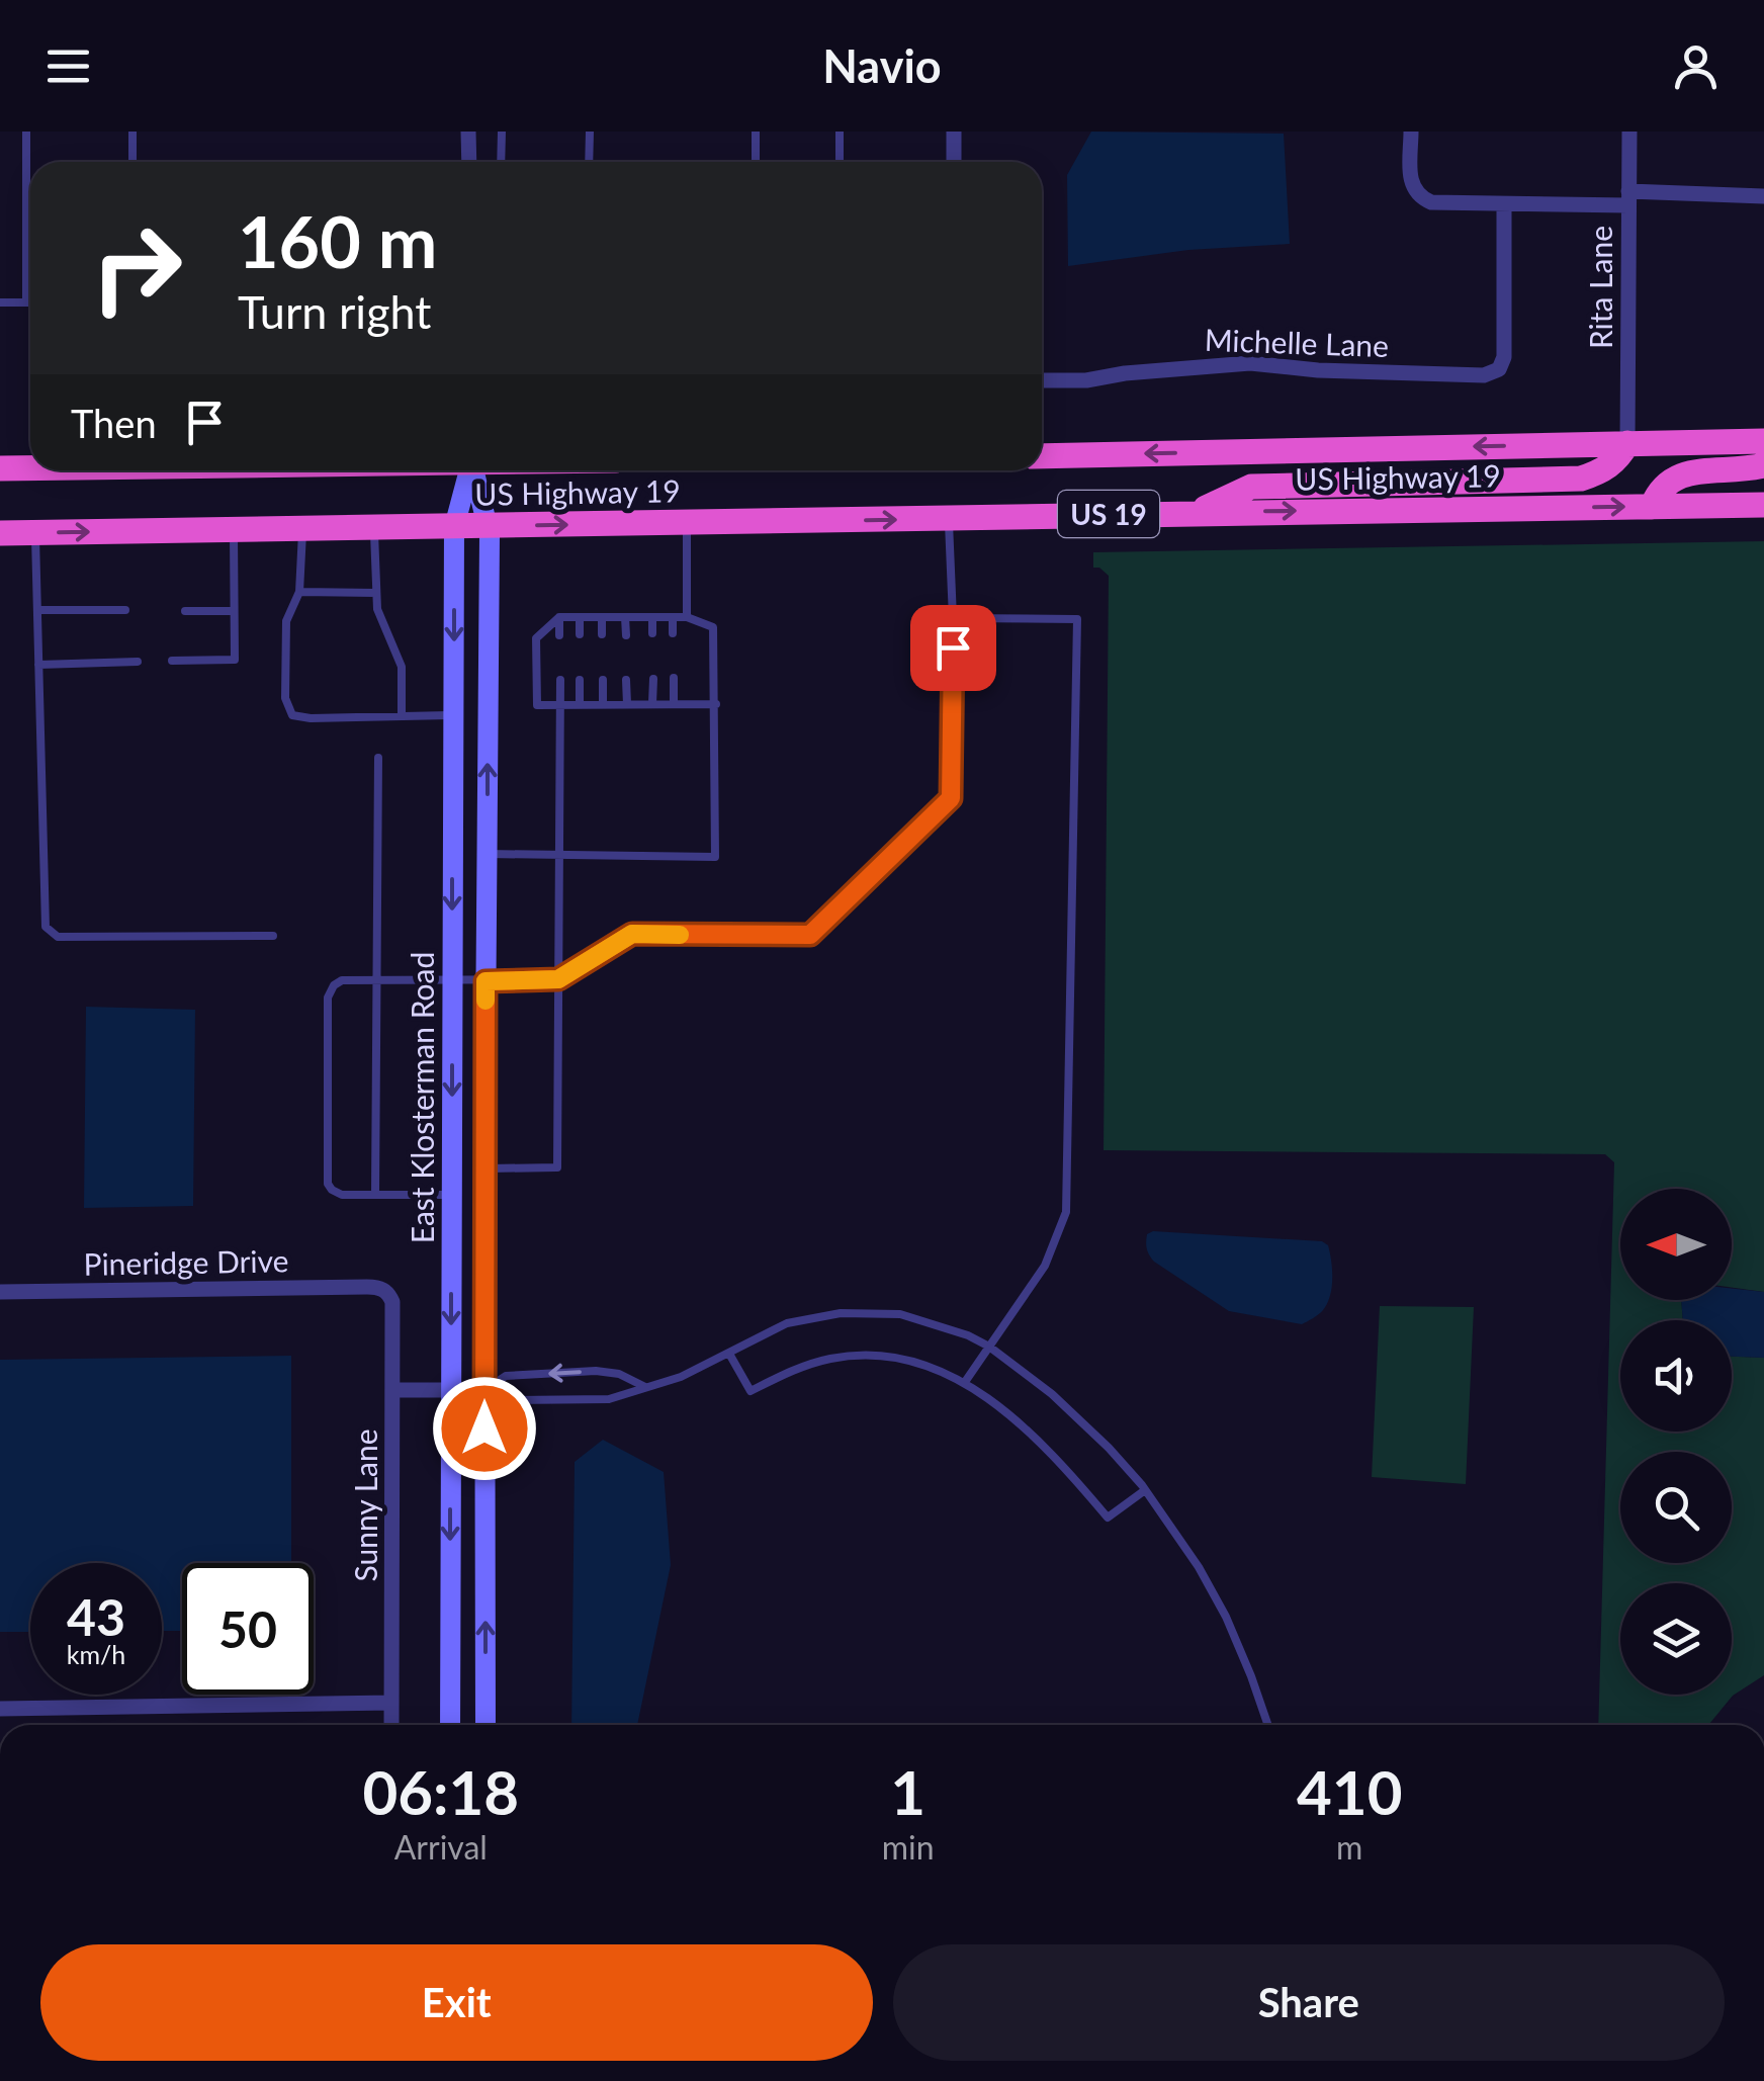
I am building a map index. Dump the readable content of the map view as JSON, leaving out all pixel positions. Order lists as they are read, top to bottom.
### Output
{
  "streets": {
    "highway": ["US Highway 19", "US 19"],
    "main road": ["East Klosterman Road"],
    "street": [
      "Rita Lane",
      "Michelle Lane",
      "Pineridge Drive",
      "Sunny Lane"
    ]
  },
  "crossings": [
    ["Rita Lane", "US Highway 19"],
    ["US Highway 19", "East Klosterman Road"],
    ["Pineridge Drive", "Sunny Lane"]
  ],
  "north": "left",
  "page": {
    "header": "Navio",
    "turn": ["160 m", "Turn right"],
    "then": "Then",
    "speed": "43 km/h",
    "limit": "50",
    "eta": [
      "06:18",
      "Arrival",
      "1",
      "min",
      "410",
      "m"
    ],
    "buttons": ["Exit", "Share"]
  }
}
